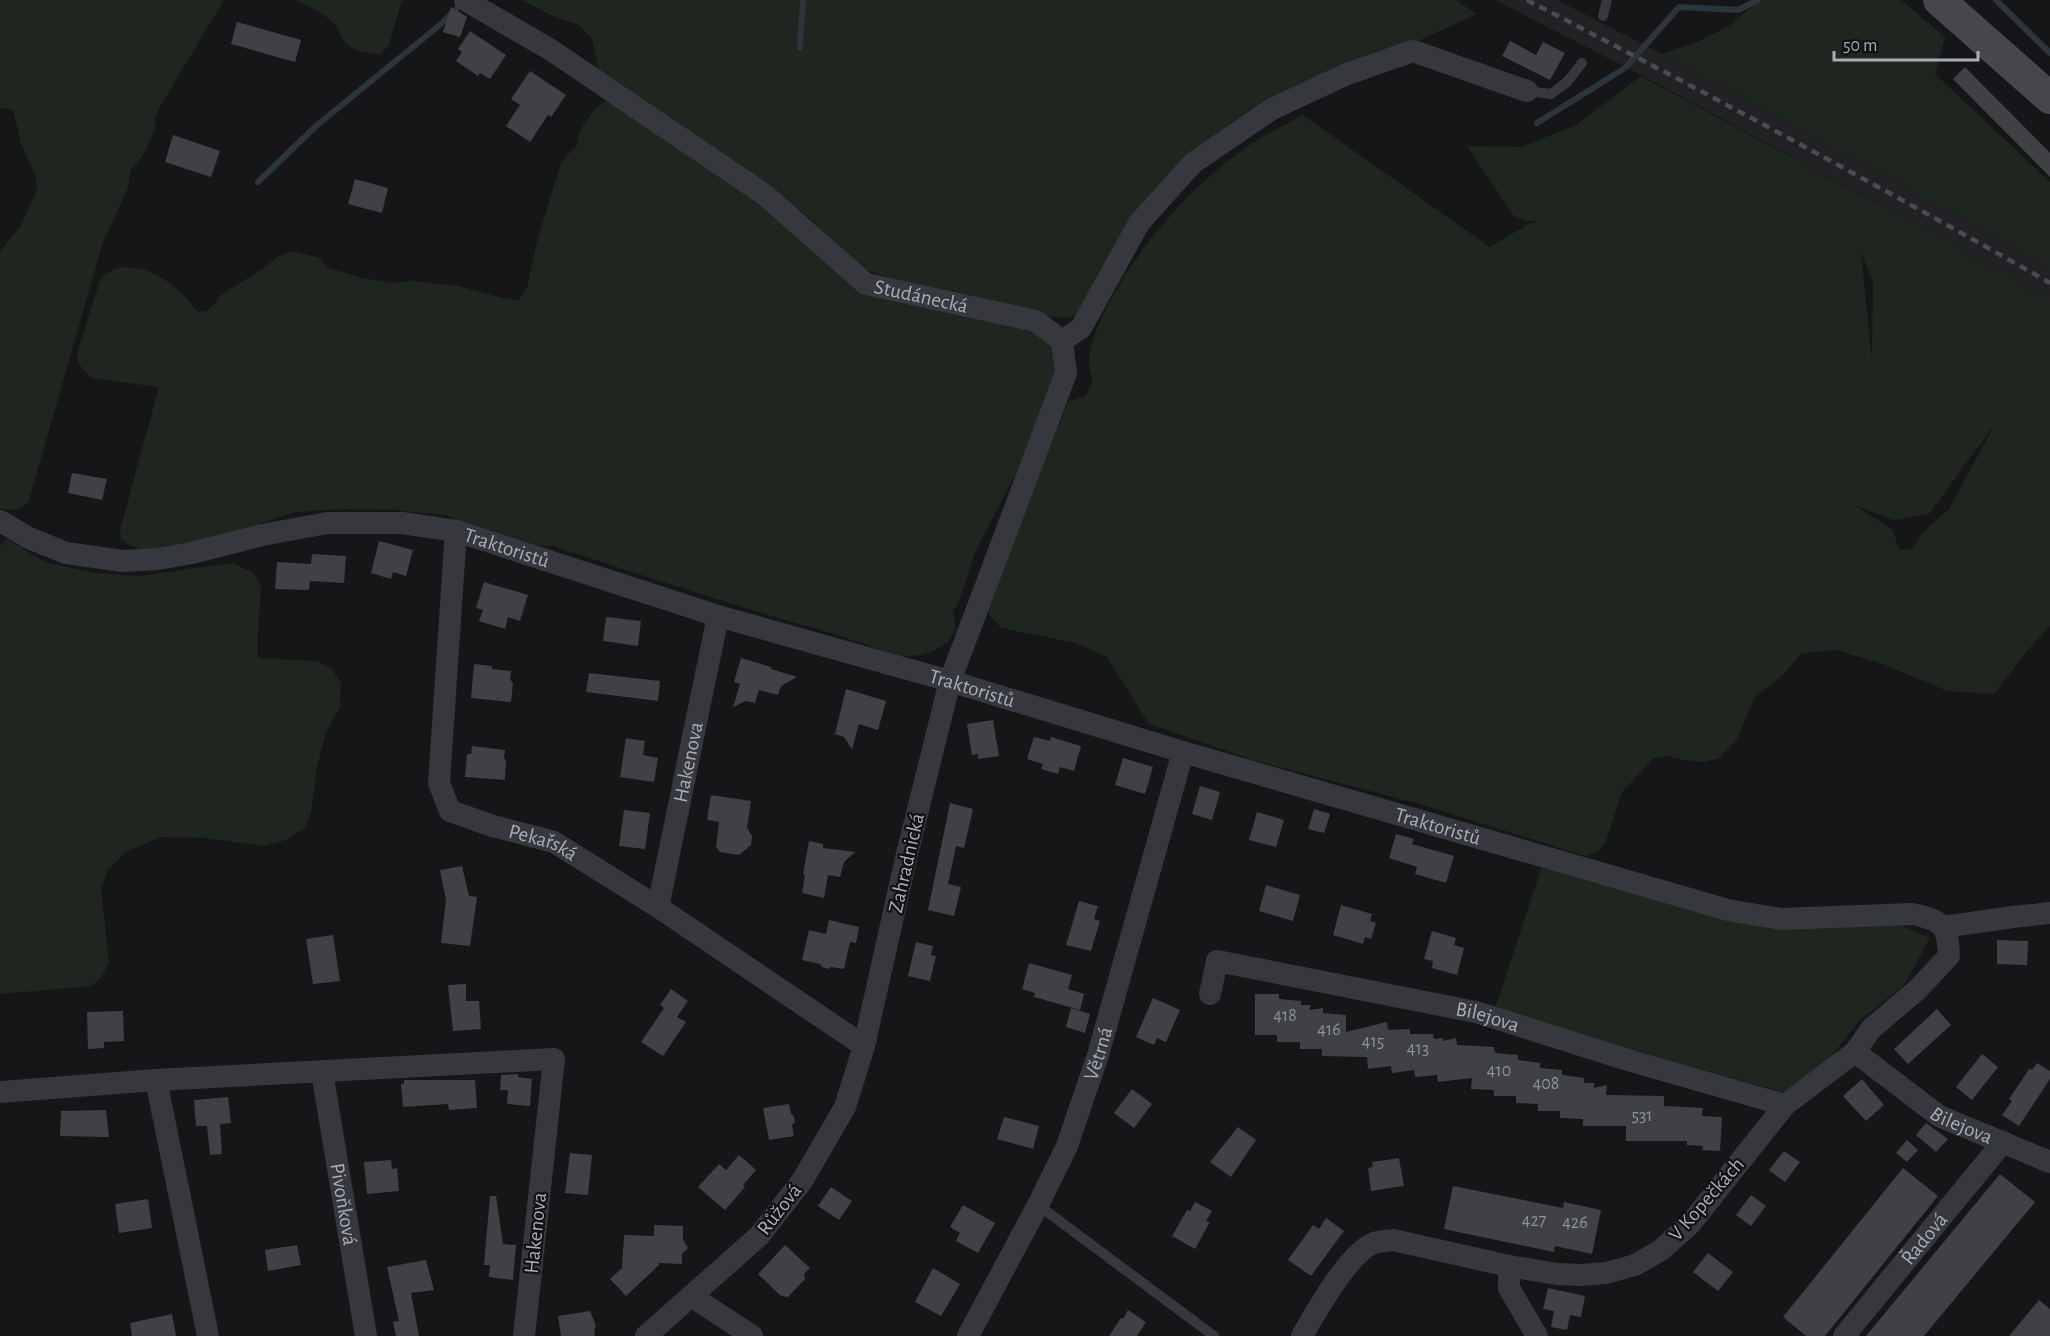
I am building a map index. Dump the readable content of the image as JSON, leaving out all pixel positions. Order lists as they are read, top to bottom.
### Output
{
  "streets": {
    "street": [
      "Studánecká",
      "Traktoristů",
      "Hakenova",
      "Pekařská",
      "Zahradnická",
      "Bilejova",
      "Větrná",
      "V Kopečkách",
      "Pivoňková",
      "Růžová",
      "Řadová"
    ]
  },
  "crossings": [
    ["Traktoristů", "Hakenova"],
    ["Traktoristů", "Pekařská"],
    ["Traktoristů", "Zahradnická"],
    ["Traktoristů", "Větrná"],
    ["Traktoristů", "V Kopečkách"],
    ["Hakenova", "Pekařská"],
    ["Hakenova", "Pivoňková"],
    ["Pekařská", "Zahradnická"],
    ["Pekařská", "Růžová"],
    ["Zahradnická", "Růžová"],
    ["Bilejova", "V Kopečkách"],
    ["Bilejova", "Řadová"]
  ],
  "house_numbers": [
    "418",
    "416",
    "415",
    "413",
    "410",
    "408",
    "531",
    "427",
    "426"
  ],
  "scale_bar": "50 m"
}
